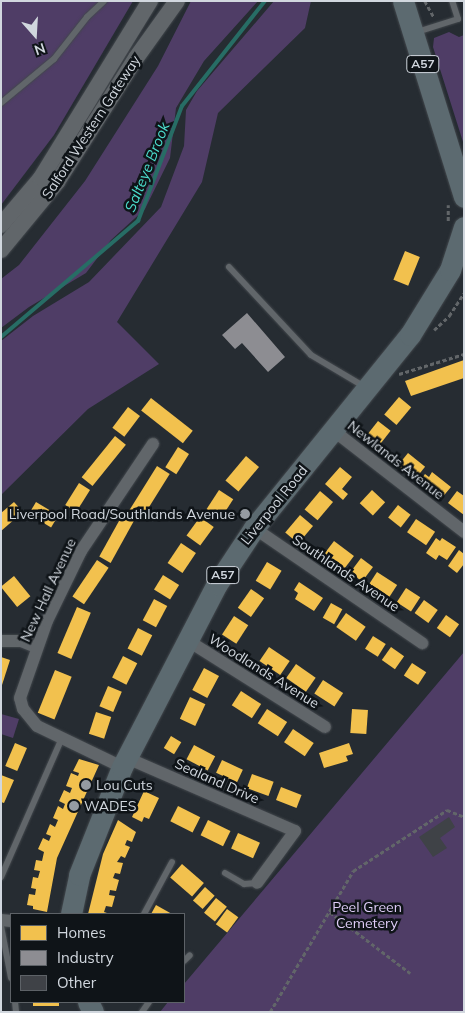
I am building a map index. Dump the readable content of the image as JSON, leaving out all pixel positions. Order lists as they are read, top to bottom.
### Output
{
  "streets": {
    "highway": ["A57", "Liverpool Road"],
    "street": [
      "Salford Western Gateway",
      "Newlands Avenue",
      "Southlands Avenue",
      "New Hall Avenue",
      "Woodlands Avenue",
      "Sealand Drive"
    ]
  },
  "crossings": [
    ["Newlands Avenue", "Liverpool Road"],
    ["Liverpool Road", "Southlands Avenue"],
    ["Liverpool Road", "New Hall Avenue"],
    ["Liverpool Road", "Woodlands Avenue"],
    ["Liverpool Road", "Sealand Drive"],
    ["New Hall Avenue", "Sealand Drive"]
  ],
  "water": ["Salteye Brook"],
  "parks": ["Peel Green Cemetery"],
  "places": ["Liverpool Road/Southlands Avenue", "Lou Cuts", "WADES"],
  "legend": ["Homes", "Industry", "Other"],
  "north": "bottom"
}
